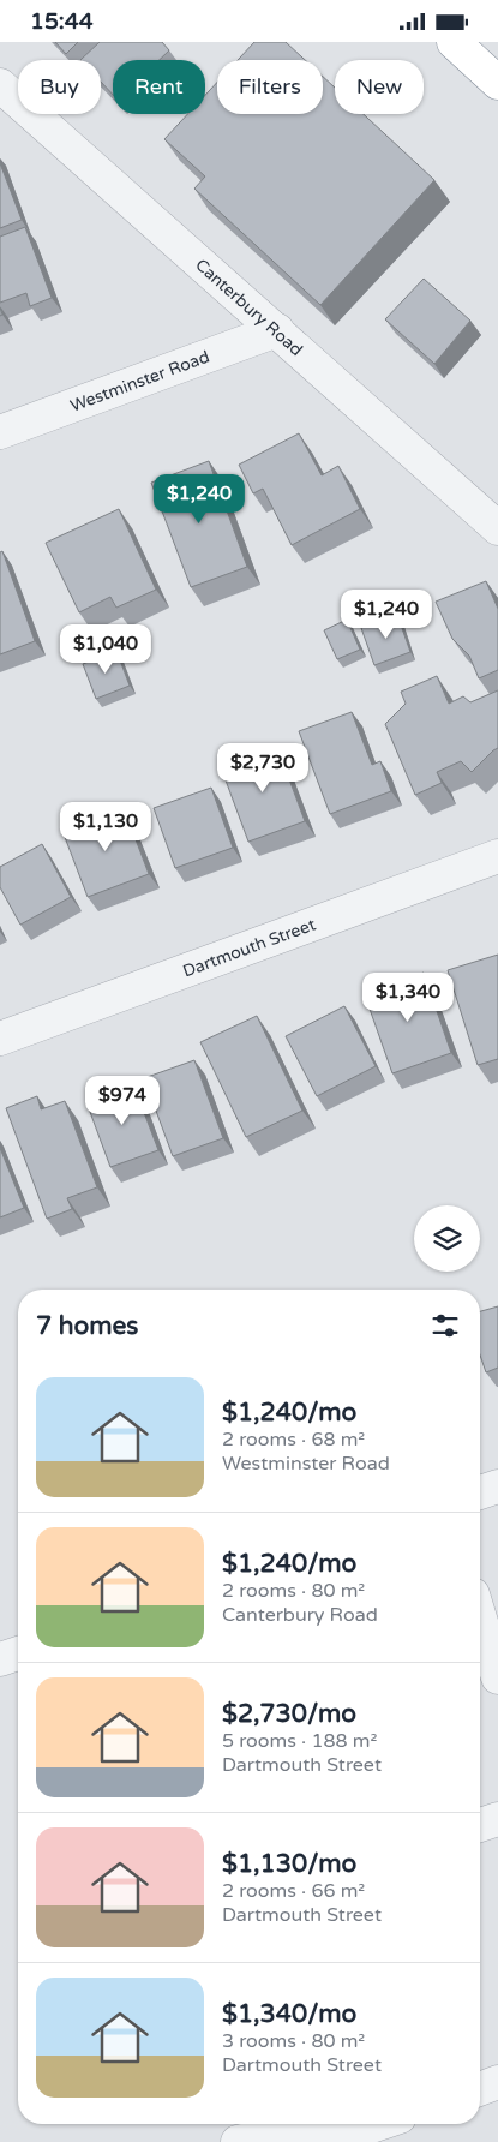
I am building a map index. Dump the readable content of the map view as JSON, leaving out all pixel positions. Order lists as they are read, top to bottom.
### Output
{
  "streets": {
    "street": ["Canterbury Road", "Westminster Road", "Dartmouth Street"]
  },
  "crossings": [
    ["Canterbury Road", "Westminster Road"]
  ],
  "page": {
    "status": "15:44",
    "chip": [
      "Buy",
      "Rent",
      "Filters",
      "New"
    ],
    "price": [
      "$1,240",
      "$1,240",
      "$1,040",
      "$2,730",
      "$1,130",
      "$1,340",
      "$974"
    ],
    "heading": "7 homes",
    "list": [
      {
        "name": "$1,240/mo",
        "note": "2 rooms · 68 m² · Westminster Road"
      },
      {
        "name": "$1,240/mo",
        "note": "2 rooms · 80 m² · Canterbury Road"
      },
      {
        "name": "$2,730/mo",
        "note": "5 rooms · 188 m² · Dartmouth Street"
      },
      {
        "name": "$1,130/mo",
        "note": "2 rooms · 66 m² · Dartmouth Street"
      },
      {
        "name": "$1,340/mo",
        "note": "3 rooms · 80 m² · Dartmouth Street"
      }
    ]
  }
}
